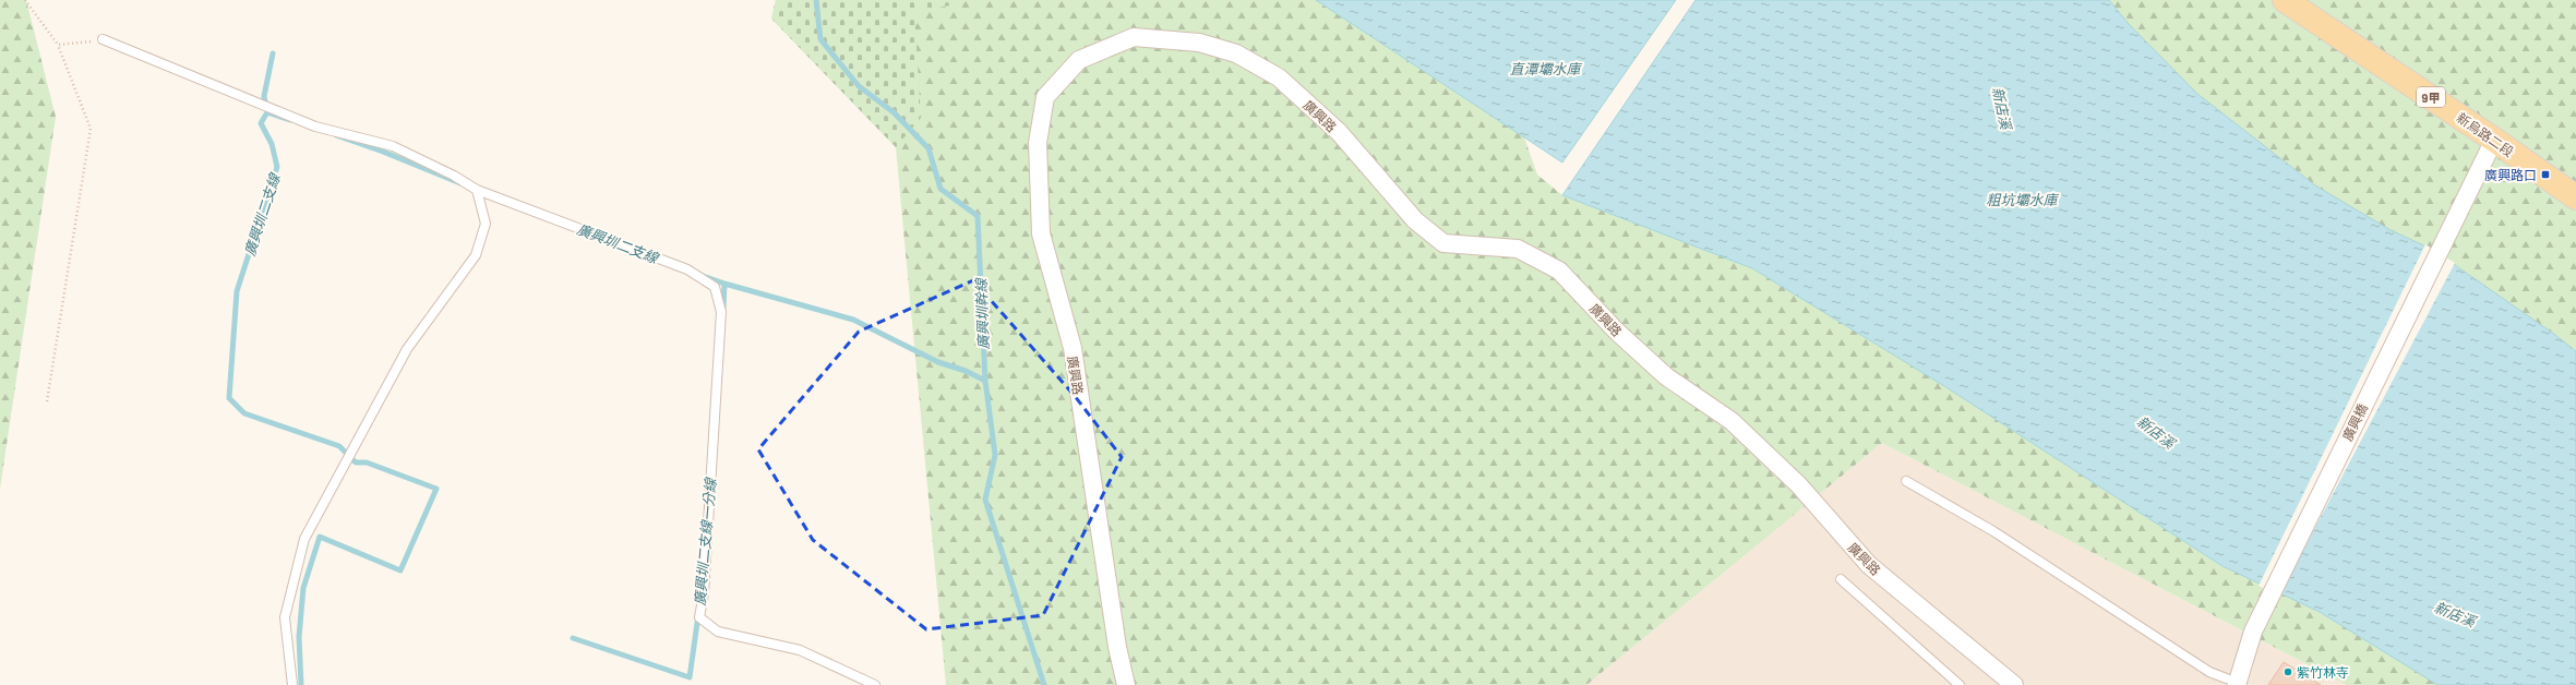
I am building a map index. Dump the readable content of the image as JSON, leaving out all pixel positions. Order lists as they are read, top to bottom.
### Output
{
  "streets": {
    "main road": ["9甲", "新烏路二段"],
    "street": ["廣興路", "廣興橋"]
  },
  "crossings": [
    ["新烏路二段", "廣興橋"]
  ],
  "water": [
    "直潭壩水庫",
    "新店溪",
    "粗坑壩水庫",
    "廣興圳二支線",
    "廣興圳幹線",
    "廣興圳二支線一分線"
  ],
  "places": {
    "transit": ["廣興路口"],
    "other": ["紫竹林寺"]
  }
}
